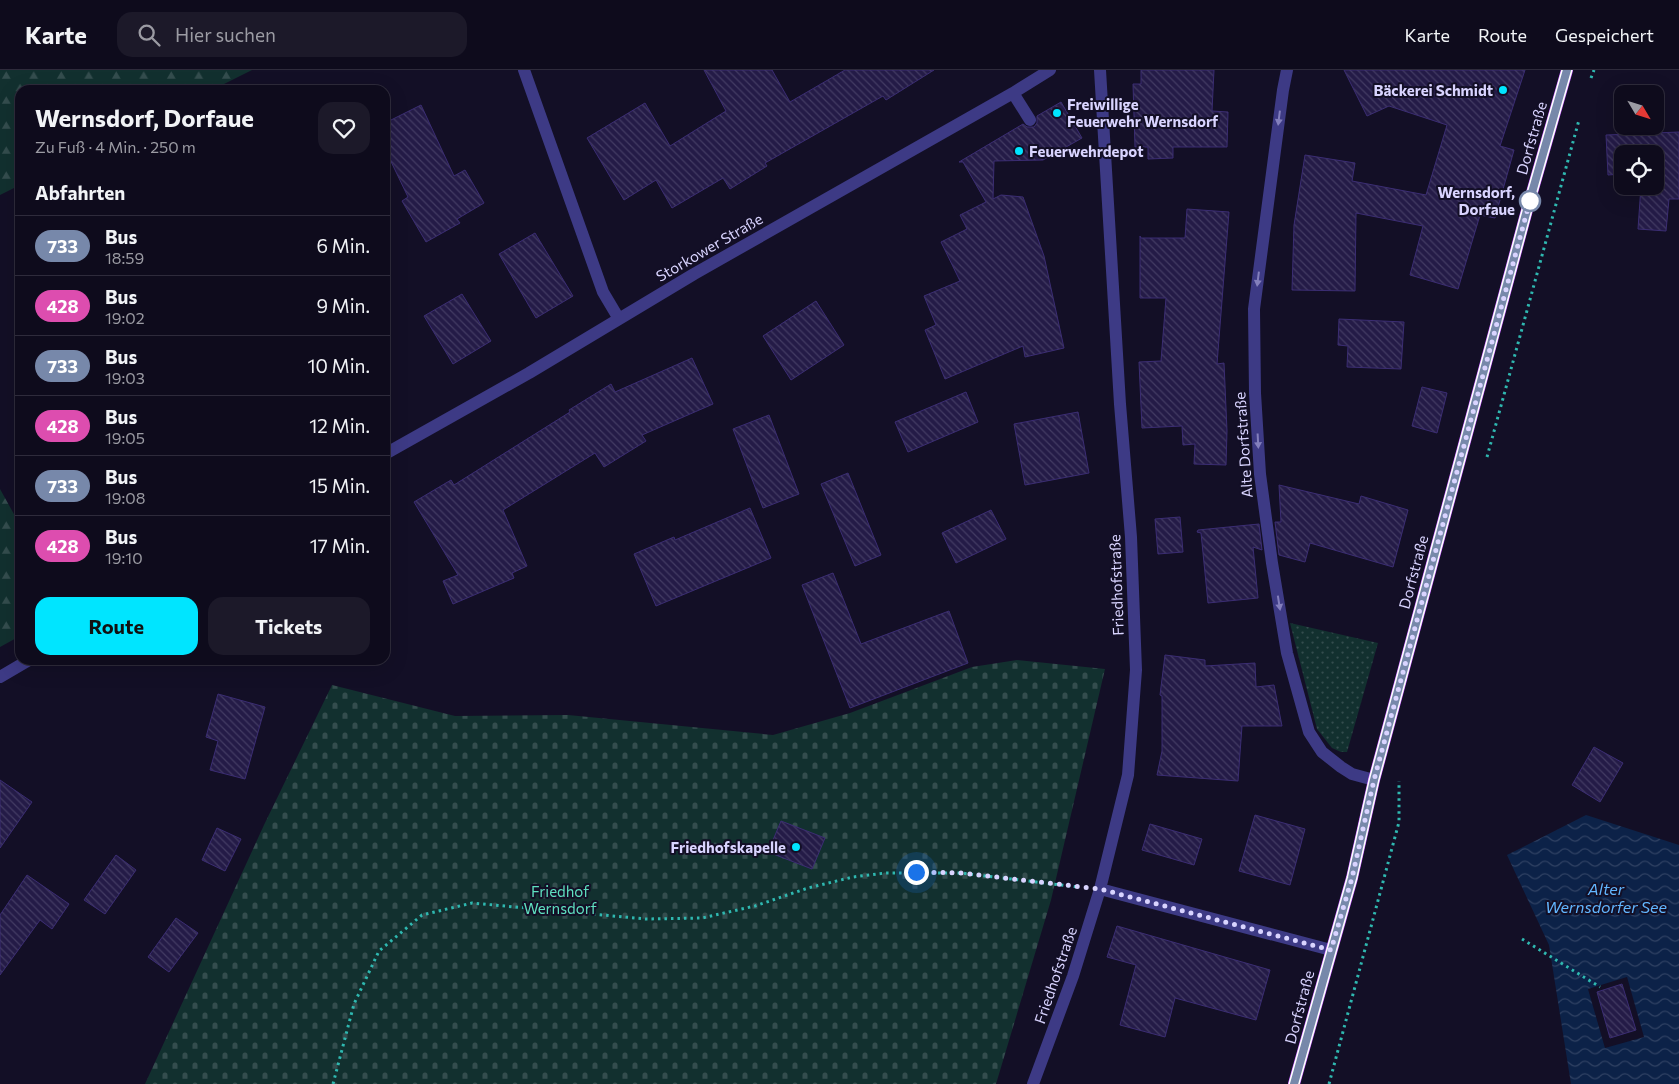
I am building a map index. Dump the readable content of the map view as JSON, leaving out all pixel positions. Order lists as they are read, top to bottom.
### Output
{
  "streets": {
    "main road": ["Dorfstraße"],
    "street": ["Storkower Straße", "Alte Dorfstraße", "Friedhofstraße"]
  },
  "crossings": [
    ["Dorfstraße", "Alte Dorfstraße"]
  ],
  "one_way": ["Alte Dorfstraße"],
  "water": ["Alter Wernsdorfer See"],
  "parks": ["Friedhof Wernsdorf"],
  "places": [
    "Bäckerei Schmidt",
    "Freiwillige Feuerwehr Wernsdorf",
    "Feuerwehrdepot",
    "Wernsdorf, Dorfaue",
    "Friedhofskapelle"
  ],
  "lines": ["bus line 733"],
  "north": "bottom right",
  "page": {
    "header": "Karte",
    "search": "Hier suchen",
    "nav": ["Karte", "Route", "Gespeichert"],
    "heading": [
      ["Wernsdorf, Dorfaue", "Zu Fuß · 4 Min. · 250 m"],
      "Abfahrten"
    ],
    "list": [
      {
        "mark": "733",
        "name": "Bus",
        "note": "18:59",
        "value": "6 Min."
      },
      {
        "mark": "428",
        "name": "Bus",
        "note": "19:02",
        "value": "9 Min."
      },
      {
        "mark": "733",
        "name": "Bus",
        "note": "19:03",
        "value": "10 Min."
      },
      {
        "mark": "428",
        "name": "Bus",
        "note": "19:05",
        "value": "12 Min."
      },
      {
        "mark": "733",
        "name": "Bus",
        "note": "19:08",
        "value": "15 Min."
      },
      {
        "mark": "428",
        "name": "Bus",
        "note": "19:10",
        "value": "17 Min."
      }
    ],
    "buttons": ["Route", "Tickets"]
  }
}
